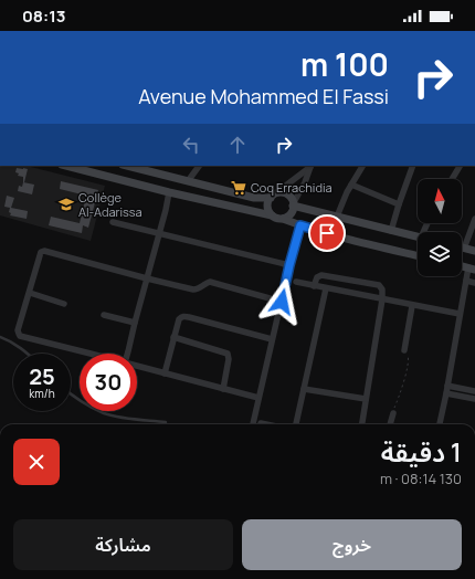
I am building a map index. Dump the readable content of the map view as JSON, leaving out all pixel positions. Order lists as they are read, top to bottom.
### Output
{
  "places": {
    "supermarket": ["Coq Errachidia"],
    "school or university": ["Collège Al-Adarissa"]
  },
  "north": "top",
  "page": {
    "status": "08:13",
    "turn": ["100 m", "Avenue Mohammed El Fassi"],
    "speed": "25 km/h",
    "limit": "30",
    "heading": ["1 دقيقة", "130 m · 08:14"],
    "buttons": ["خروج", "مشاركة"]
  }
}
